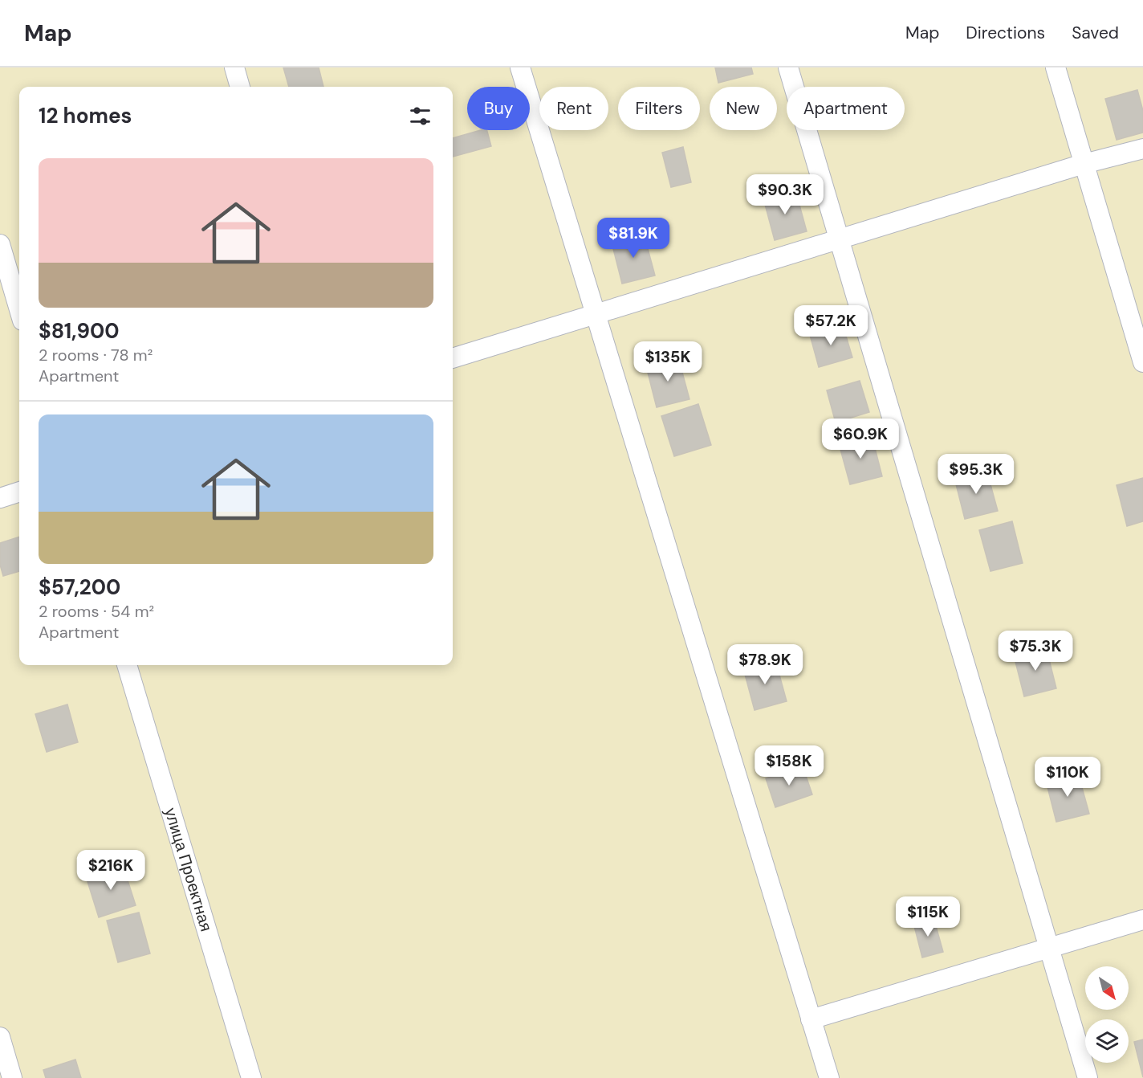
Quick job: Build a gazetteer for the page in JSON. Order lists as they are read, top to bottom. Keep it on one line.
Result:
{"streets":{"street":["улица Проектная"]},"north":"bottom right","page":{"header":"Map","nav":["Map","Directions","Saved"],"chip":["Buy","Rent","Filters","New","Apartment"],"heading":"12 homes","list":[{"name":"$81,900","note":"2 rooms · 78 m² · Apartment"},{"name":"$57,200","note":"2 rooms · 54 m² · Apartment"}],"price":["$90.3K","$81.9K","$57.2K","$135K","$60.9K","$95.3K","$75.3K","$78.9K","$158K","$110K","$216K","$115K"]}}
